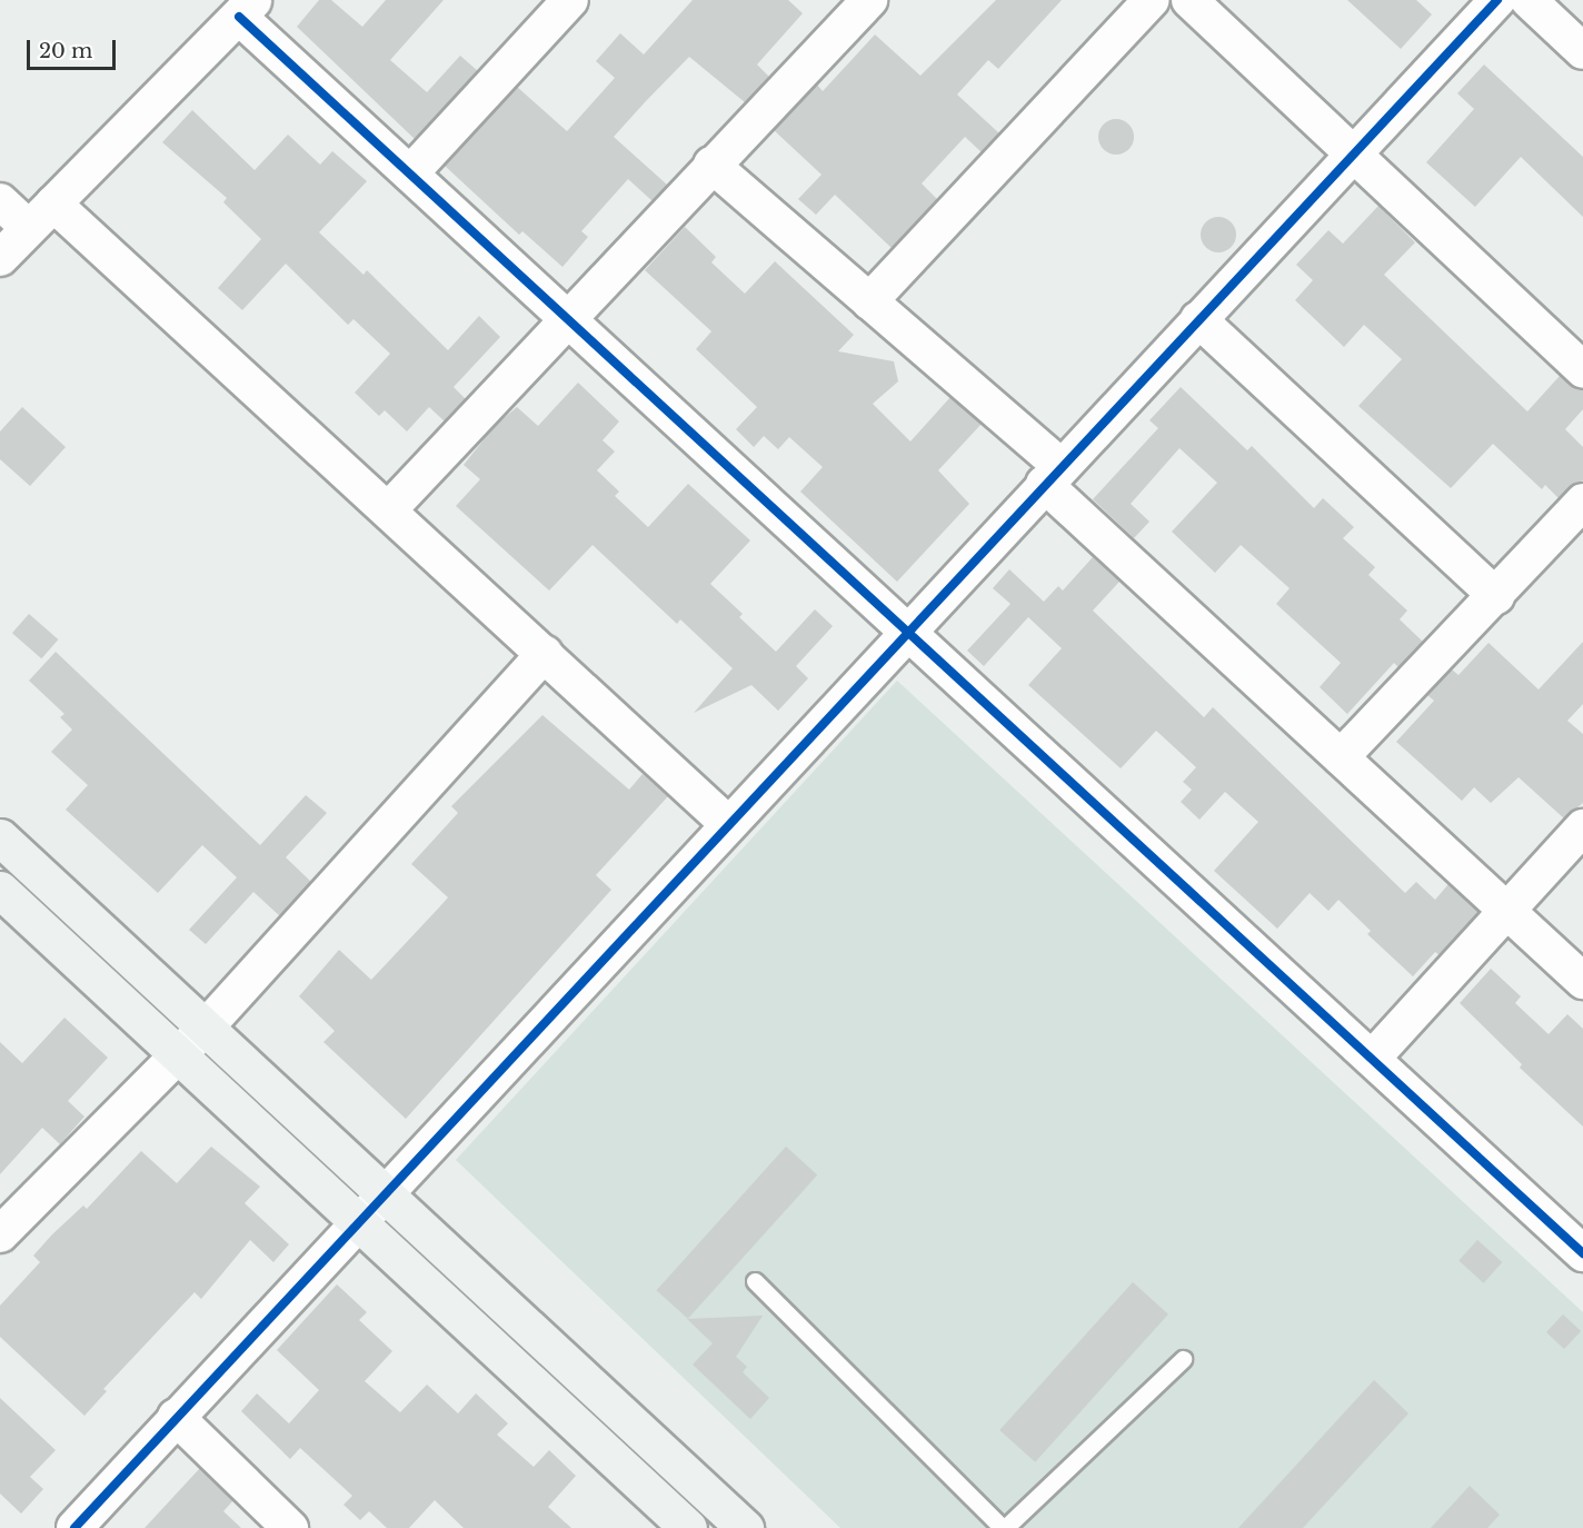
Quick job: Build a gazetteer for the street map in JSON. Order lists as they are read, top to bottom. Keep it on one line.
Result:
{"scale_bar":"20 m"}
